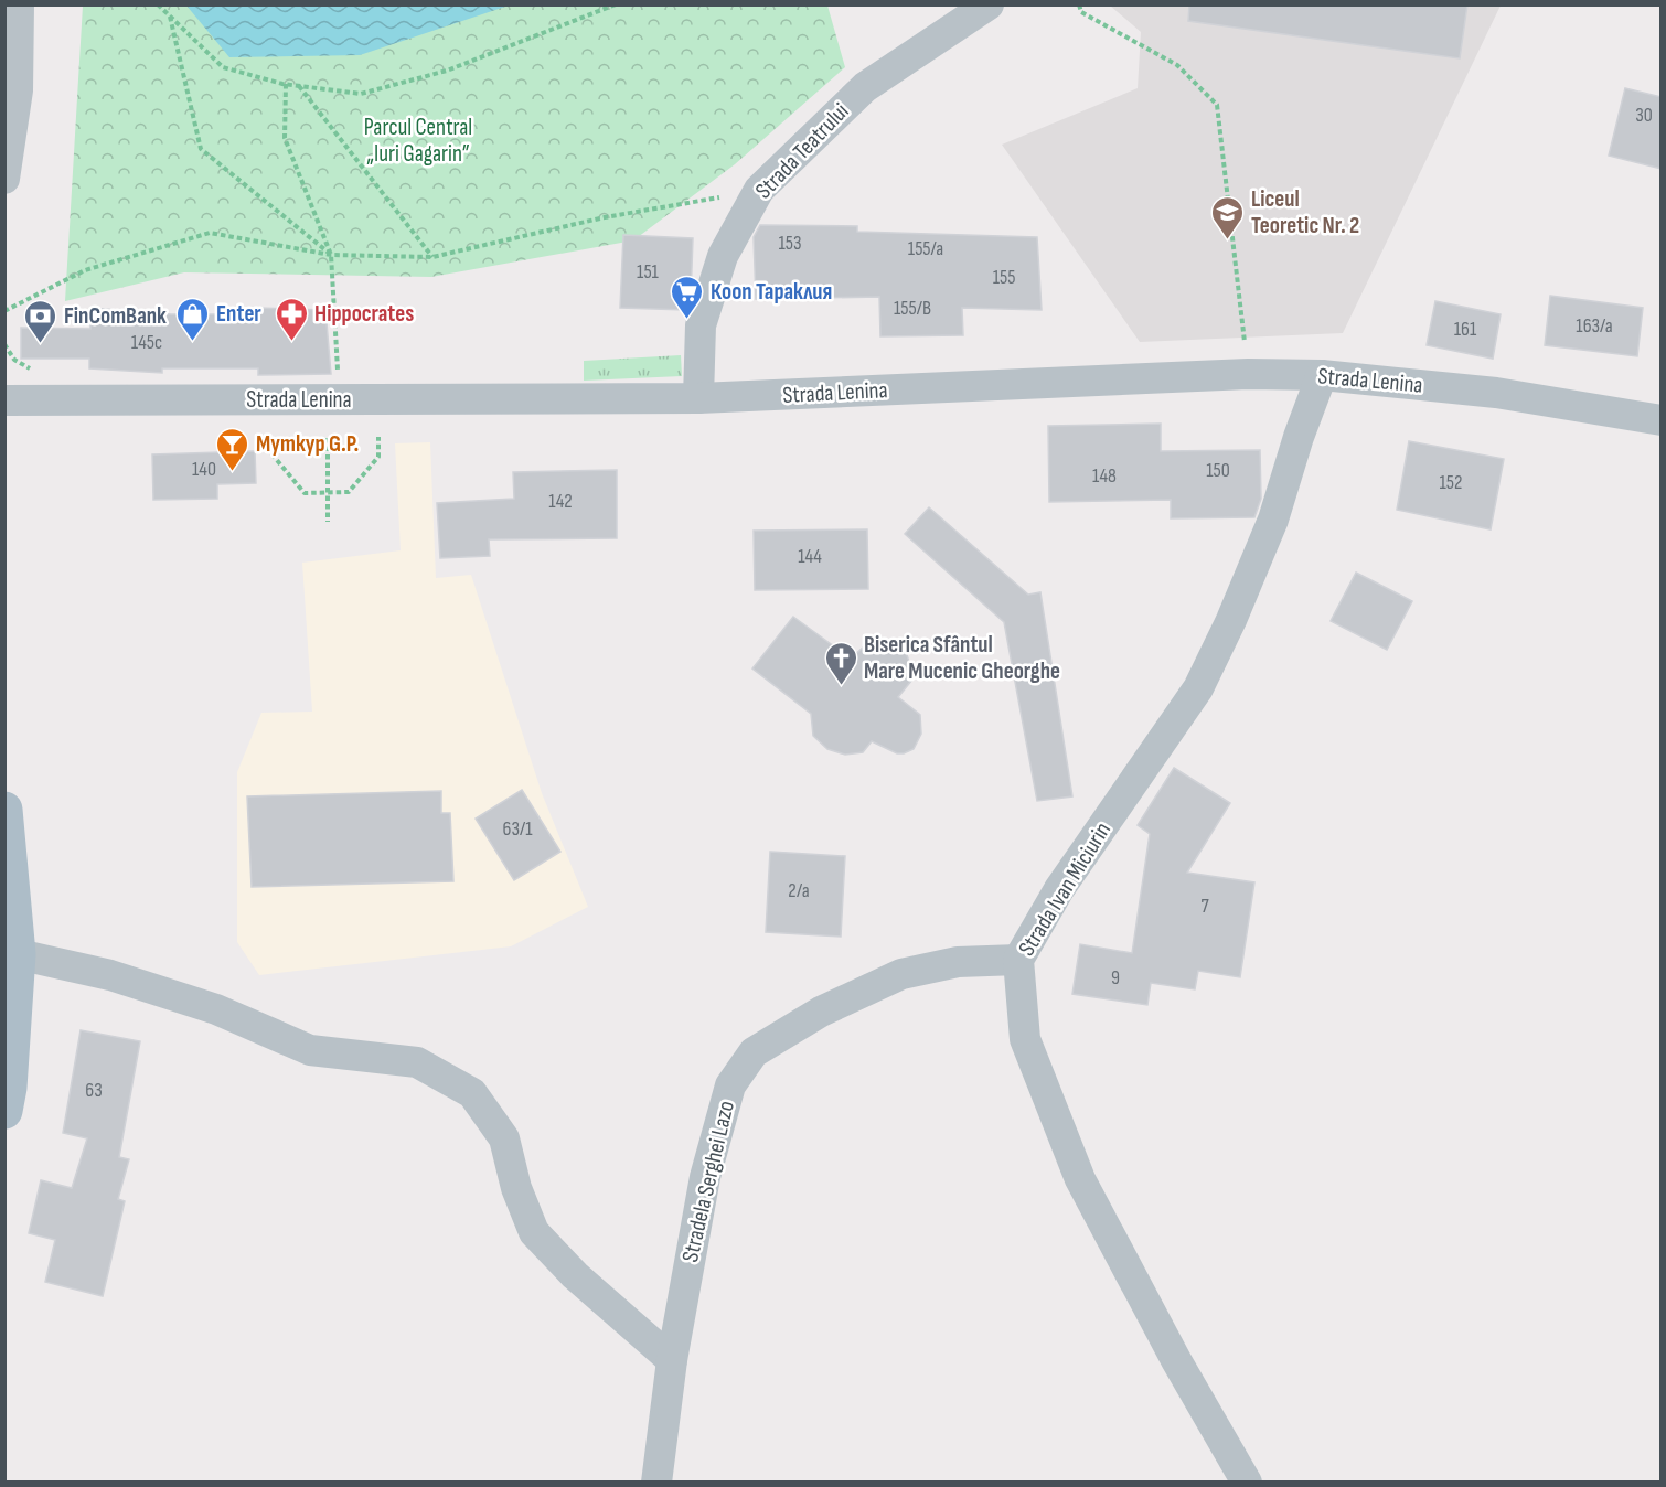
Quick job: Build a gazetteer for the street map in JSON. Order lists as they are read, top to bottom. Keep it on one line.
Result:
{"streets":{"street":["Strada Teatrului","Strada Lenina","Strada Ivan Miciurin","Stradela Serghei Lazo"]},"crossings":[["Strada Teatrului","Strada Lenina"],["Strada Lenina","Strada Ivan Miciurin"],["Strada Ivan Miciurin","Stradela Serghei Lazo"]],"parks":["Parcul Central „Iuri Gagarin”"],"places":{"school or university":["Liceul Teoretic Nr. 2"],"supermarket":["Кооп Тараклия"],"shop":["Enter"],"pharmacy":["Hippocrates"],"bank":["FinComBank"],"bar":["Муткур G.P."],"church":["Biserica Sfântul Mare Mucenic Gheorghe"]},"house_numbers":["30","153","155/a","151","155","155/B","163/a","161","145c","140","150","148","152","142","144","63/1","2/a","7","9","63"]}
